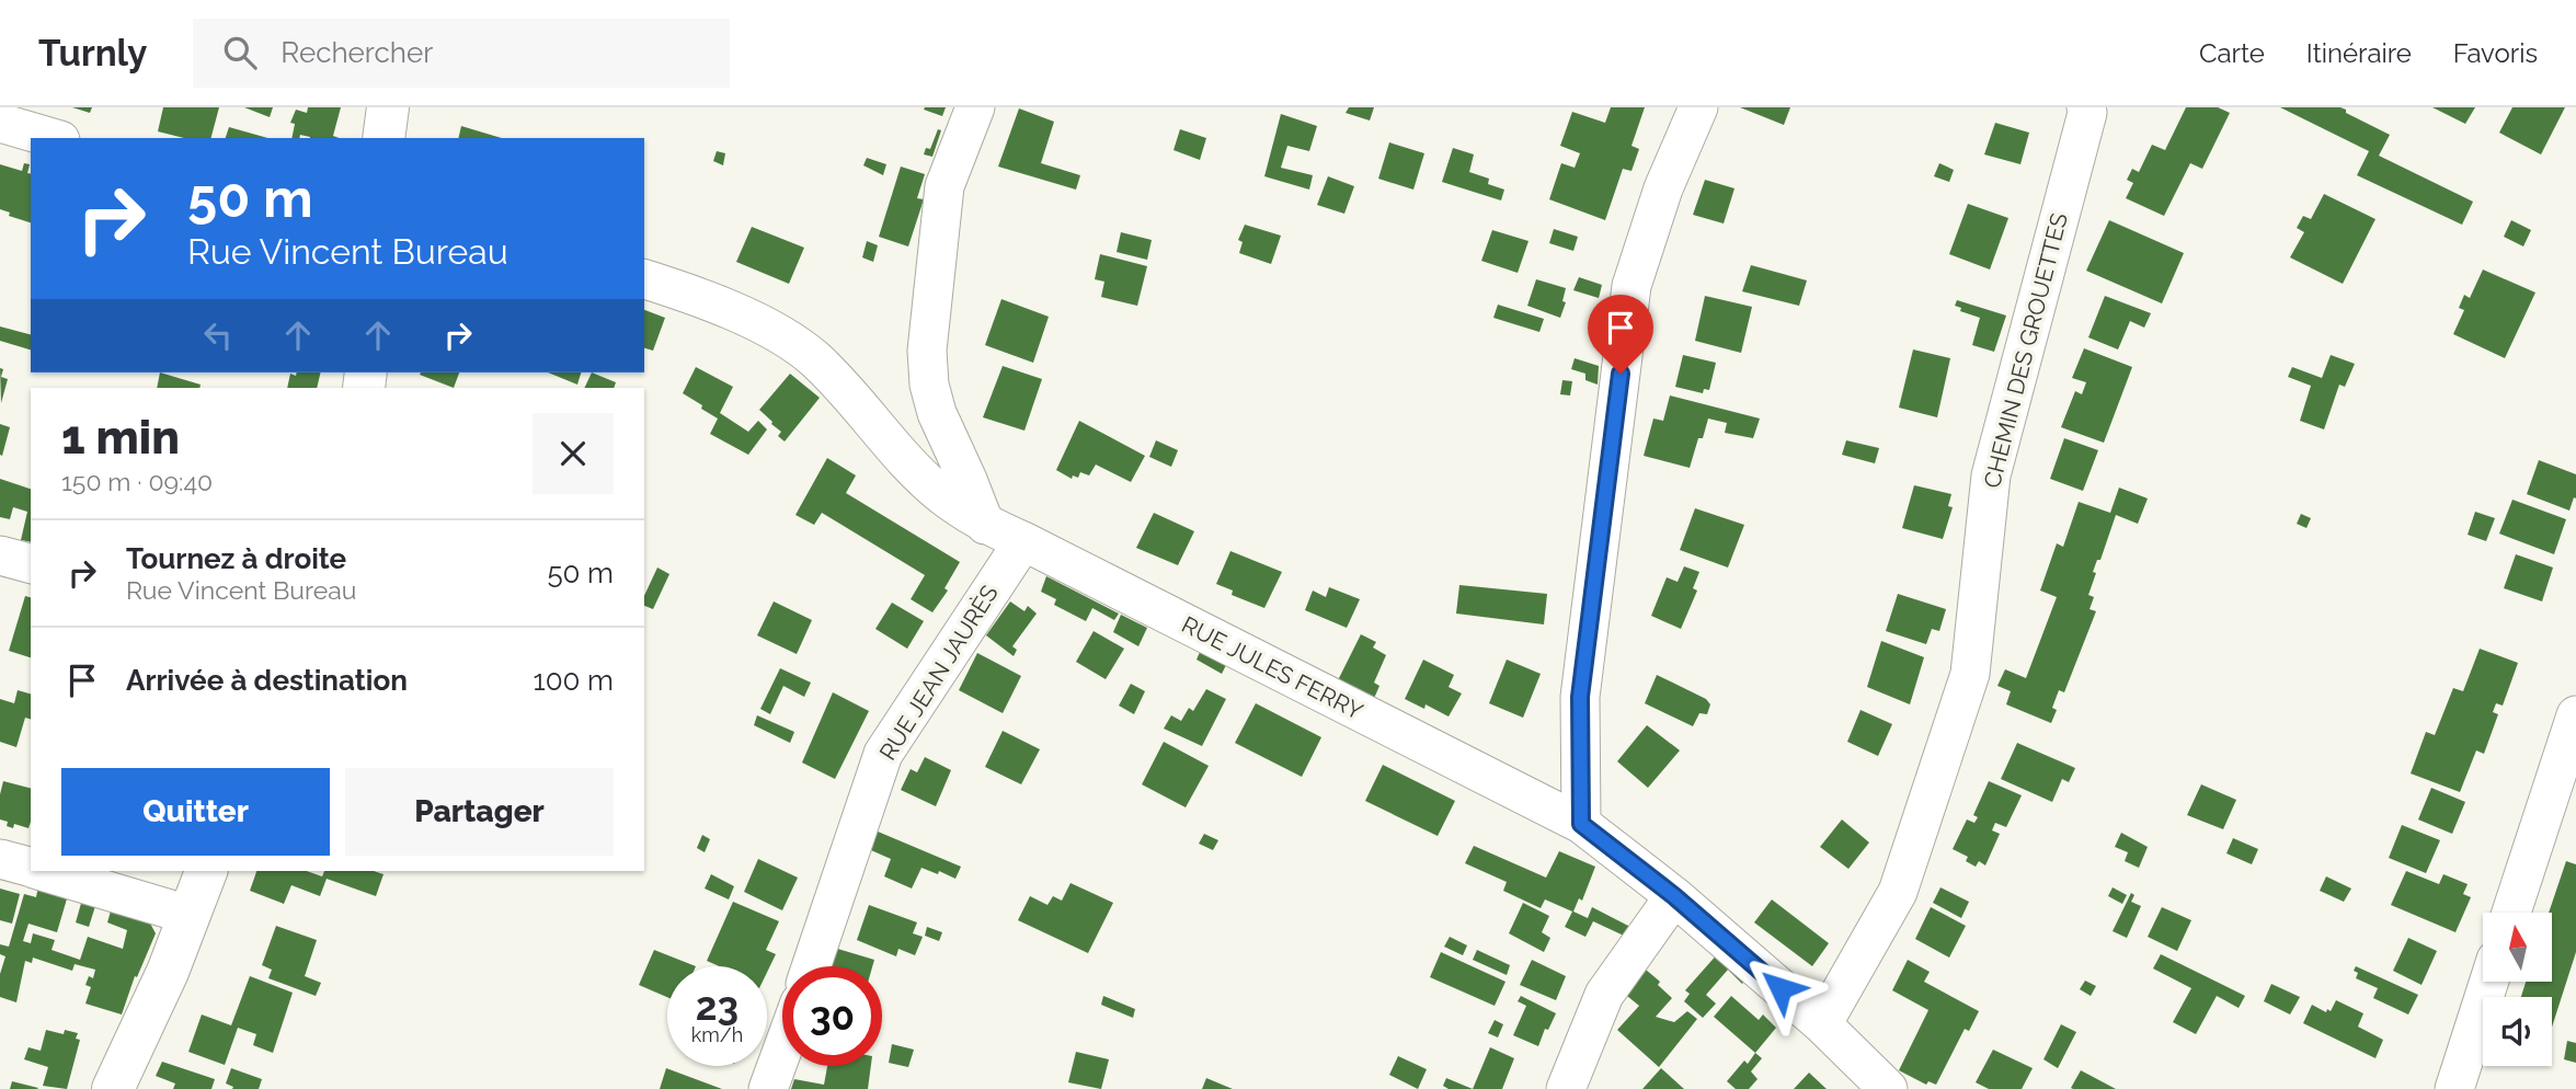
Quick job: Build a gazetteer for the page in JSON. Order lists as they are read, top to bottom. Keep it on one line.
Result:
{"streets":{"street":["CHEMIN DES GROUETTES","RUE JULES FERRY","RUE JEAN JAURÈS"]},"crossings":[["CHEMIN DES GROUETTES","RUE JULES FERRY"],["RUE JULES FERRY","RUE JEAN JAURÈS"]],"north":"top","page":{"header":"Turnly","search":"Rechercher","nav":["Carte","Itinéraire","Favoris"],"turn":["50 m","Rue Vincent Bureau"],"heading":["1 min","150 m · 09:40"],"list":[{"name":"Tournez à droite","note":"Rue Vincent Bureau","value":"50 m"},{"name":"Arrivée à destination","value":"100 m"}],"buttons":["Quitter","Partager"],"speed":"23 km/h","limit":"30"}}
